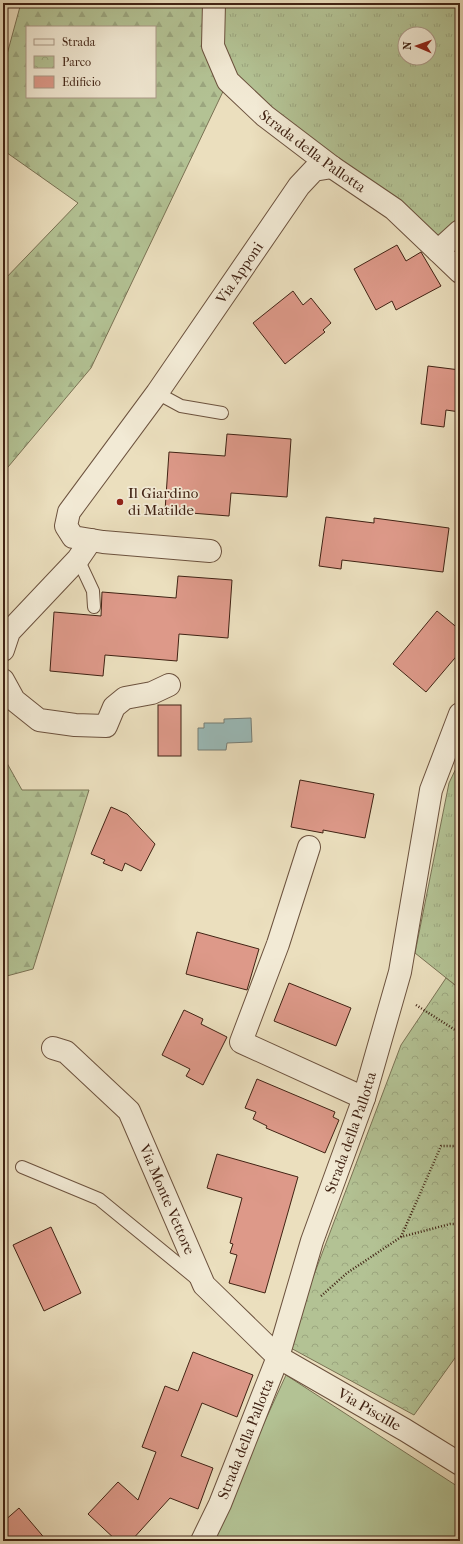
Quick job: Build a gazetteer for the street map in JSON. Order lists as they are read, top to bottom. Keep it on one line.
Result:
{"streets":{"street":["Strada della Pallotta","Via Apponi","Via Monte Vettore","Via Piscille"]},"crossings":[["Strada della Pallotta","Via Apponi"],["Strada della Pallotta","Via Monte Vettore"],["Strada della Pallotta","Via Piscille"],["Via Monte Vettore","Via Piscille"]],"places":["Il Giardino di Matilde"],"legend":["Strada","Parco","Edificio"],"north":"left"}
